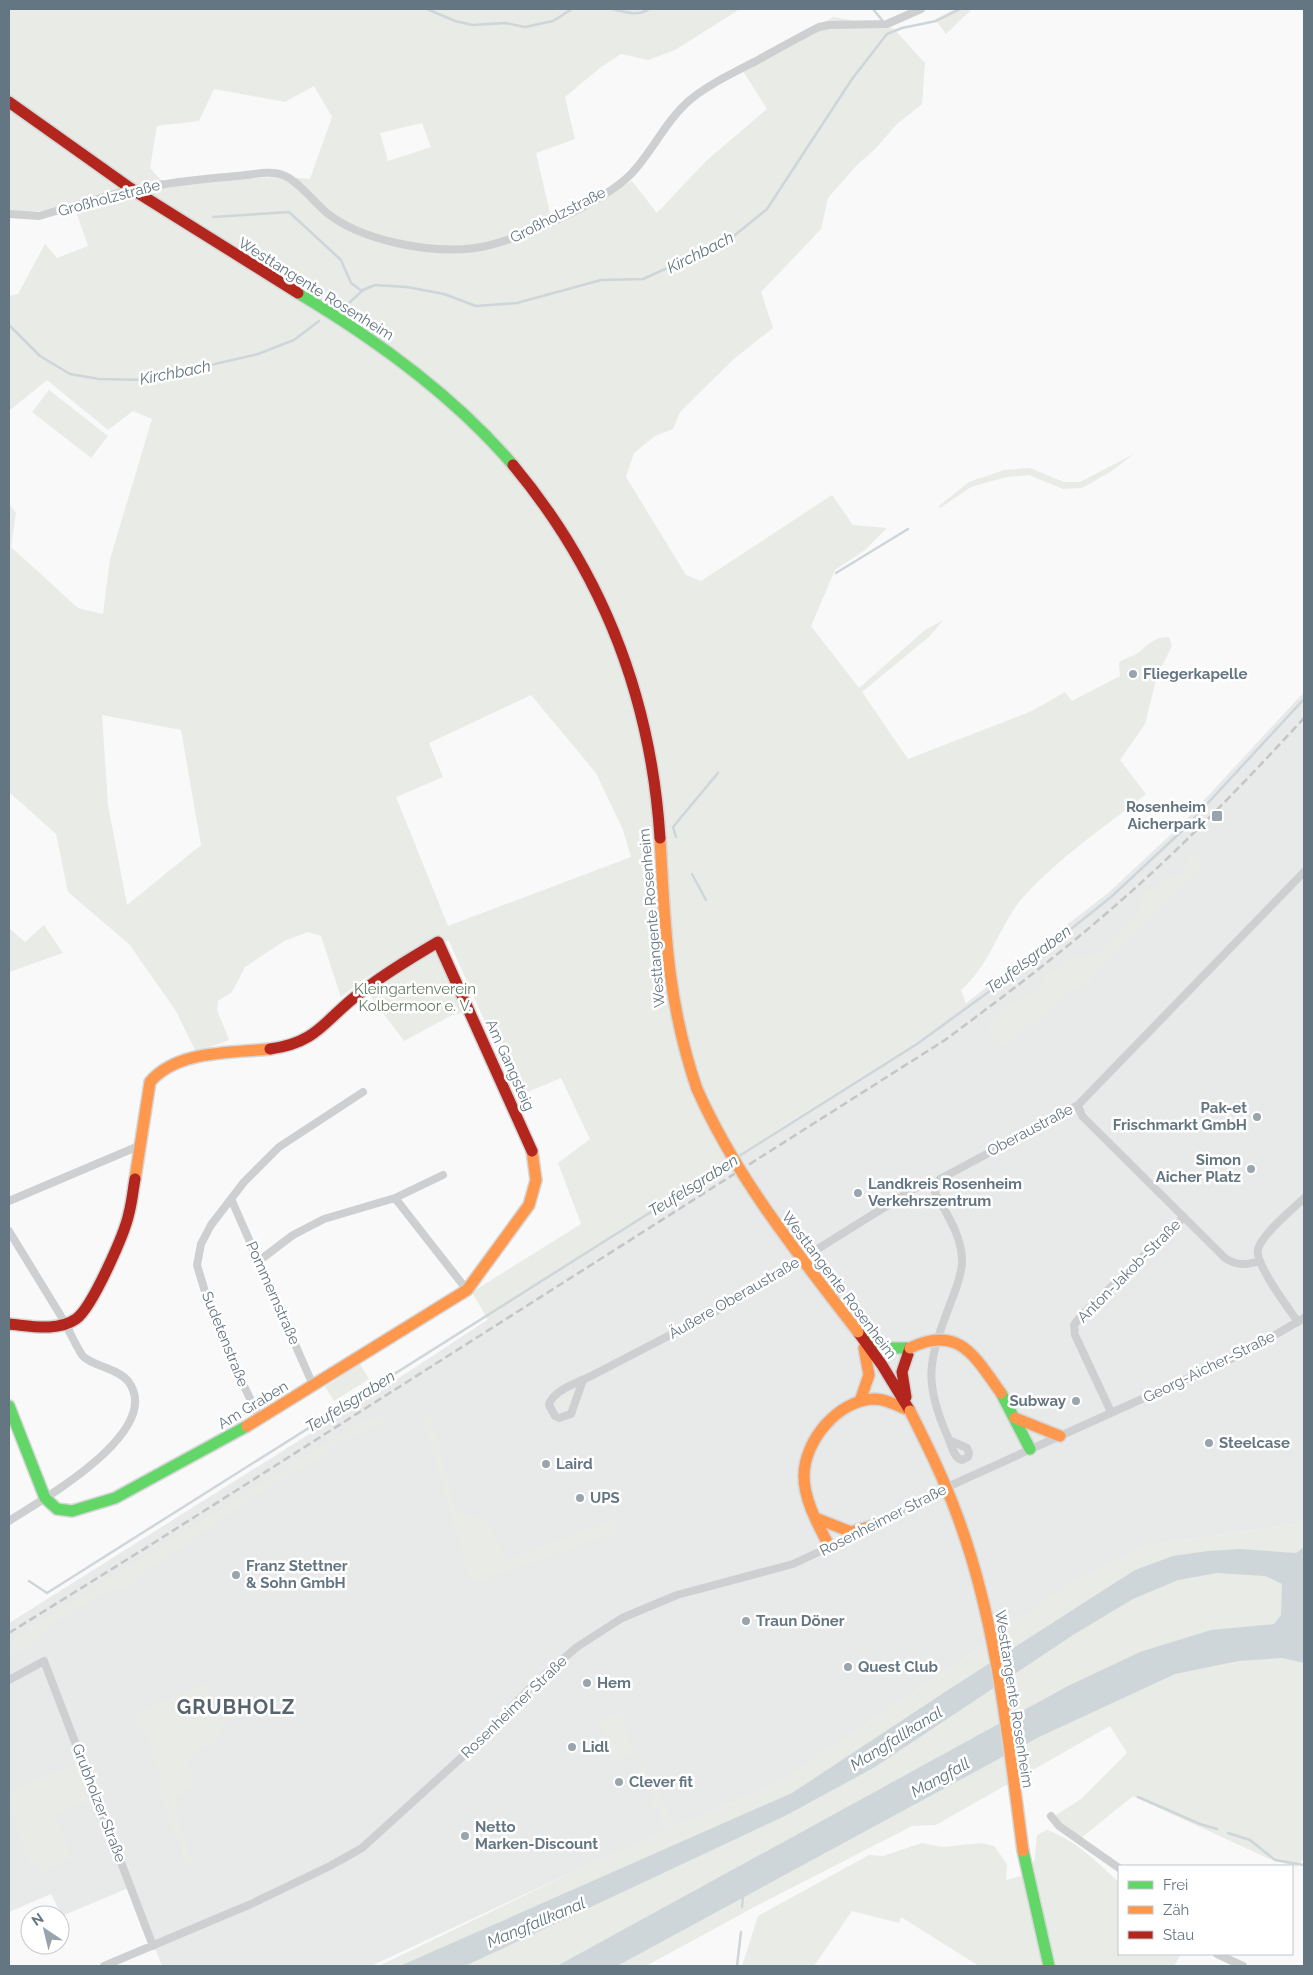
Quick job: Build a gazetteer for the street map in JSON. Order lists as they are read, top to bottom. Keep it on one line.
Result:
{"streets":{"main road":["Westtangente Rosenheim","Am Gangsteig","Am Graben"],"street":["Großholzstraße","Oberaustraße","Anton-Jakob-Straße","Pommernstraße","Äußere Oberaustraße","Sudetenstraße","Georg-Aicher-Straße","Rosenheimer Straße","Grubholzer Straße"]},"crossings":[["Am Gangsteig","Am Graben"],["Oberaustraße","Äußere Oberaustraße"],["Anton-Jakob-Straße","Georg-Aicher-Straße"],["Anton-Jakob-Straße","Rosenheimer Straße"],["Pommernstraße","Sudetenstraße"],["Pommernstraße","Am Graben"],["Sudetenstraße","Am Graben"],["Georg-Aicher-Straße","Rosenheimer Straße"],["Rosenheimer Straße","Grubholzer Straße"]],"districts":["GRUBHOLZ"],"water":["Kirchbach","Teufelsgraben","Mangfallkanal","Mangfall"],"parks":["Kleingartenverein Kolbermoor e. V."],"places":{"other":["Fliegerkapelle","Pak-et Frischmarkt GmbH","Simon Aicher Platz","Landkreis Rosenheim Verkehrszentrum","Subway","Steelcase","Laird","UPS","Franz Stettner & Sohn GmbH","Traun Döner","Quest Club","Hem","Lidl","Clever fit","Netto Marken-Discount"],"transit":["Rosenheim Aicherpark"]},"legend":["Frei","Zäh","Stau"],"north":"top left"}
